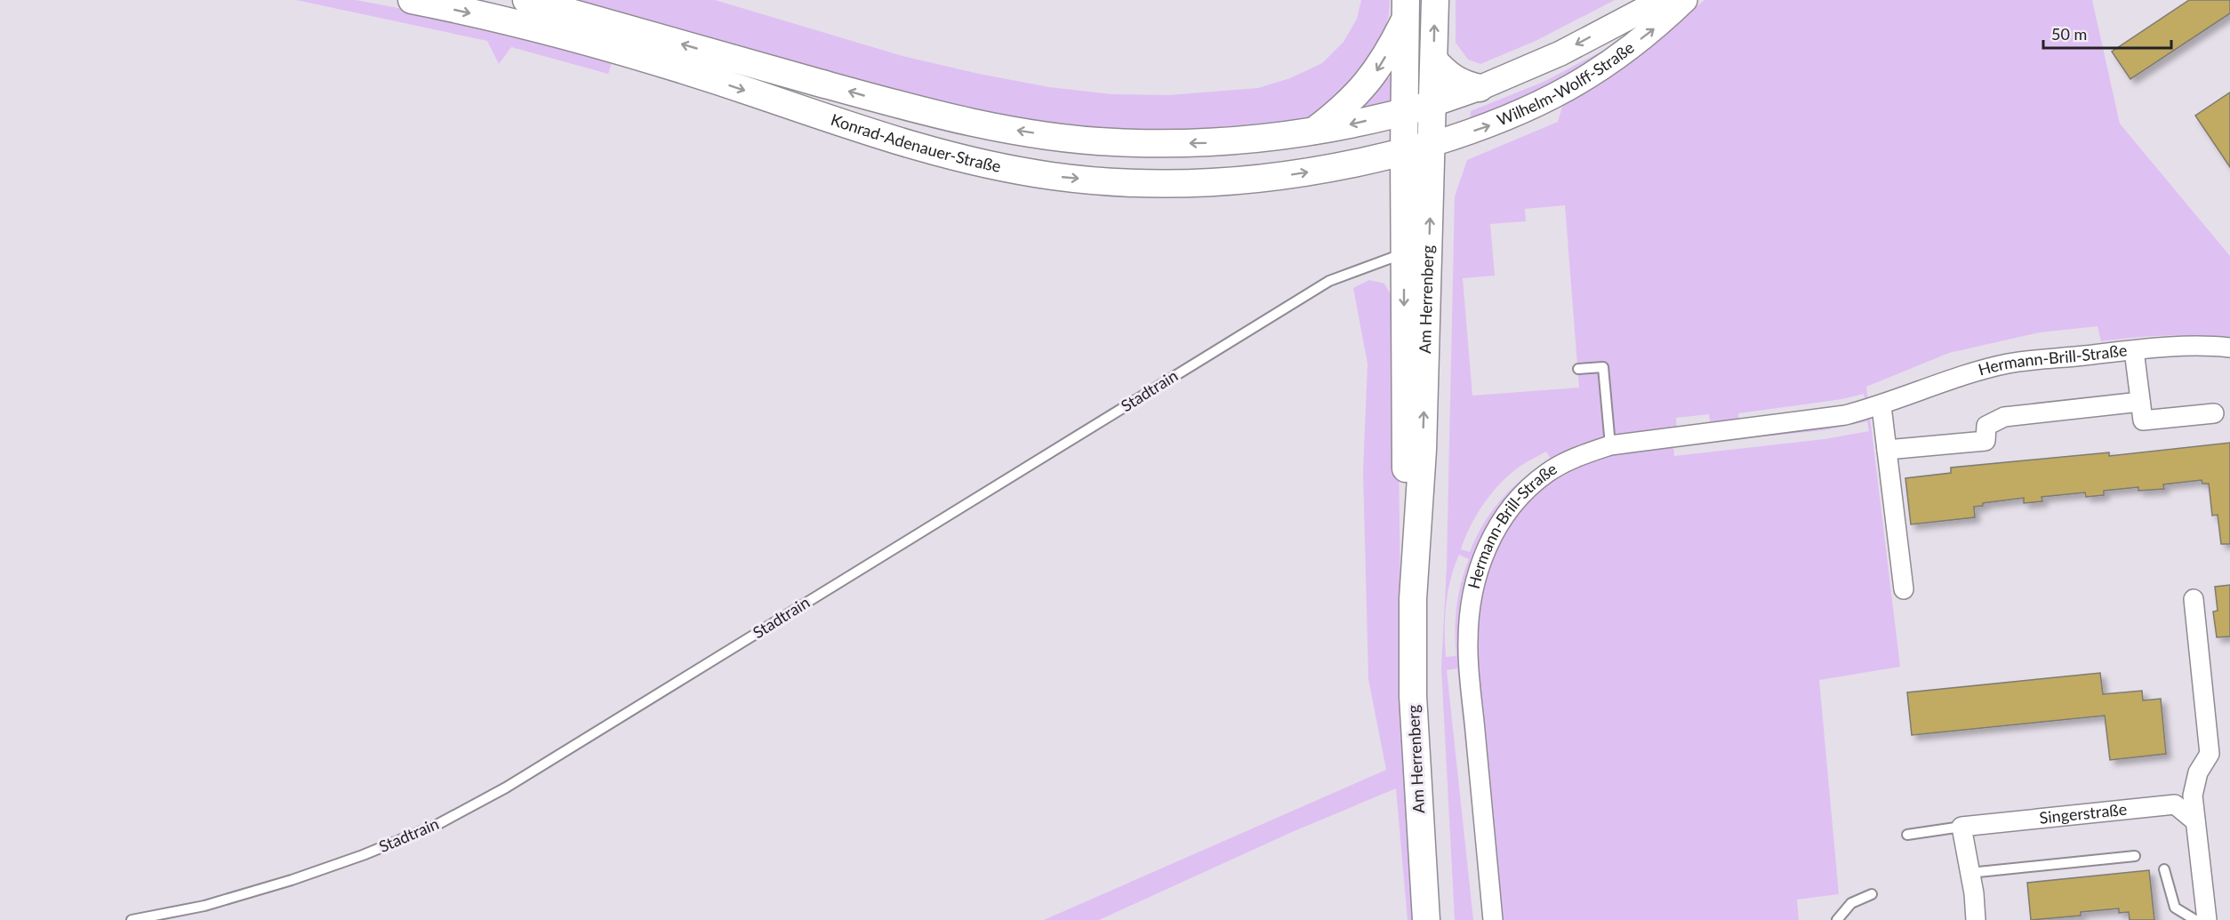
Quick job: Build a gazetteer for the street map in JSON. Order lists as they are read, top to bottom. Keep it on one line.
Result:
{"streets":{"main road":["Konrad-Adenauer-Straße","Am Herrenberg"],"street":["Wilhelm-Wolff-Straße","Hermann-Brill-Straße","Singerstraße"],"lane":["Stadtrain"]},"crossings":[["Wilhelm-Wolff-Straße","Konrad-Adenauer-Straße"],["Wilhelm-Wolff-Straße","Am Herrenberg"],["Konrad-Adenauer-Straße","Am Herrenberg"],["Am Herrenberg","Stadtrain"]],"scale_bar":"50 m"}
